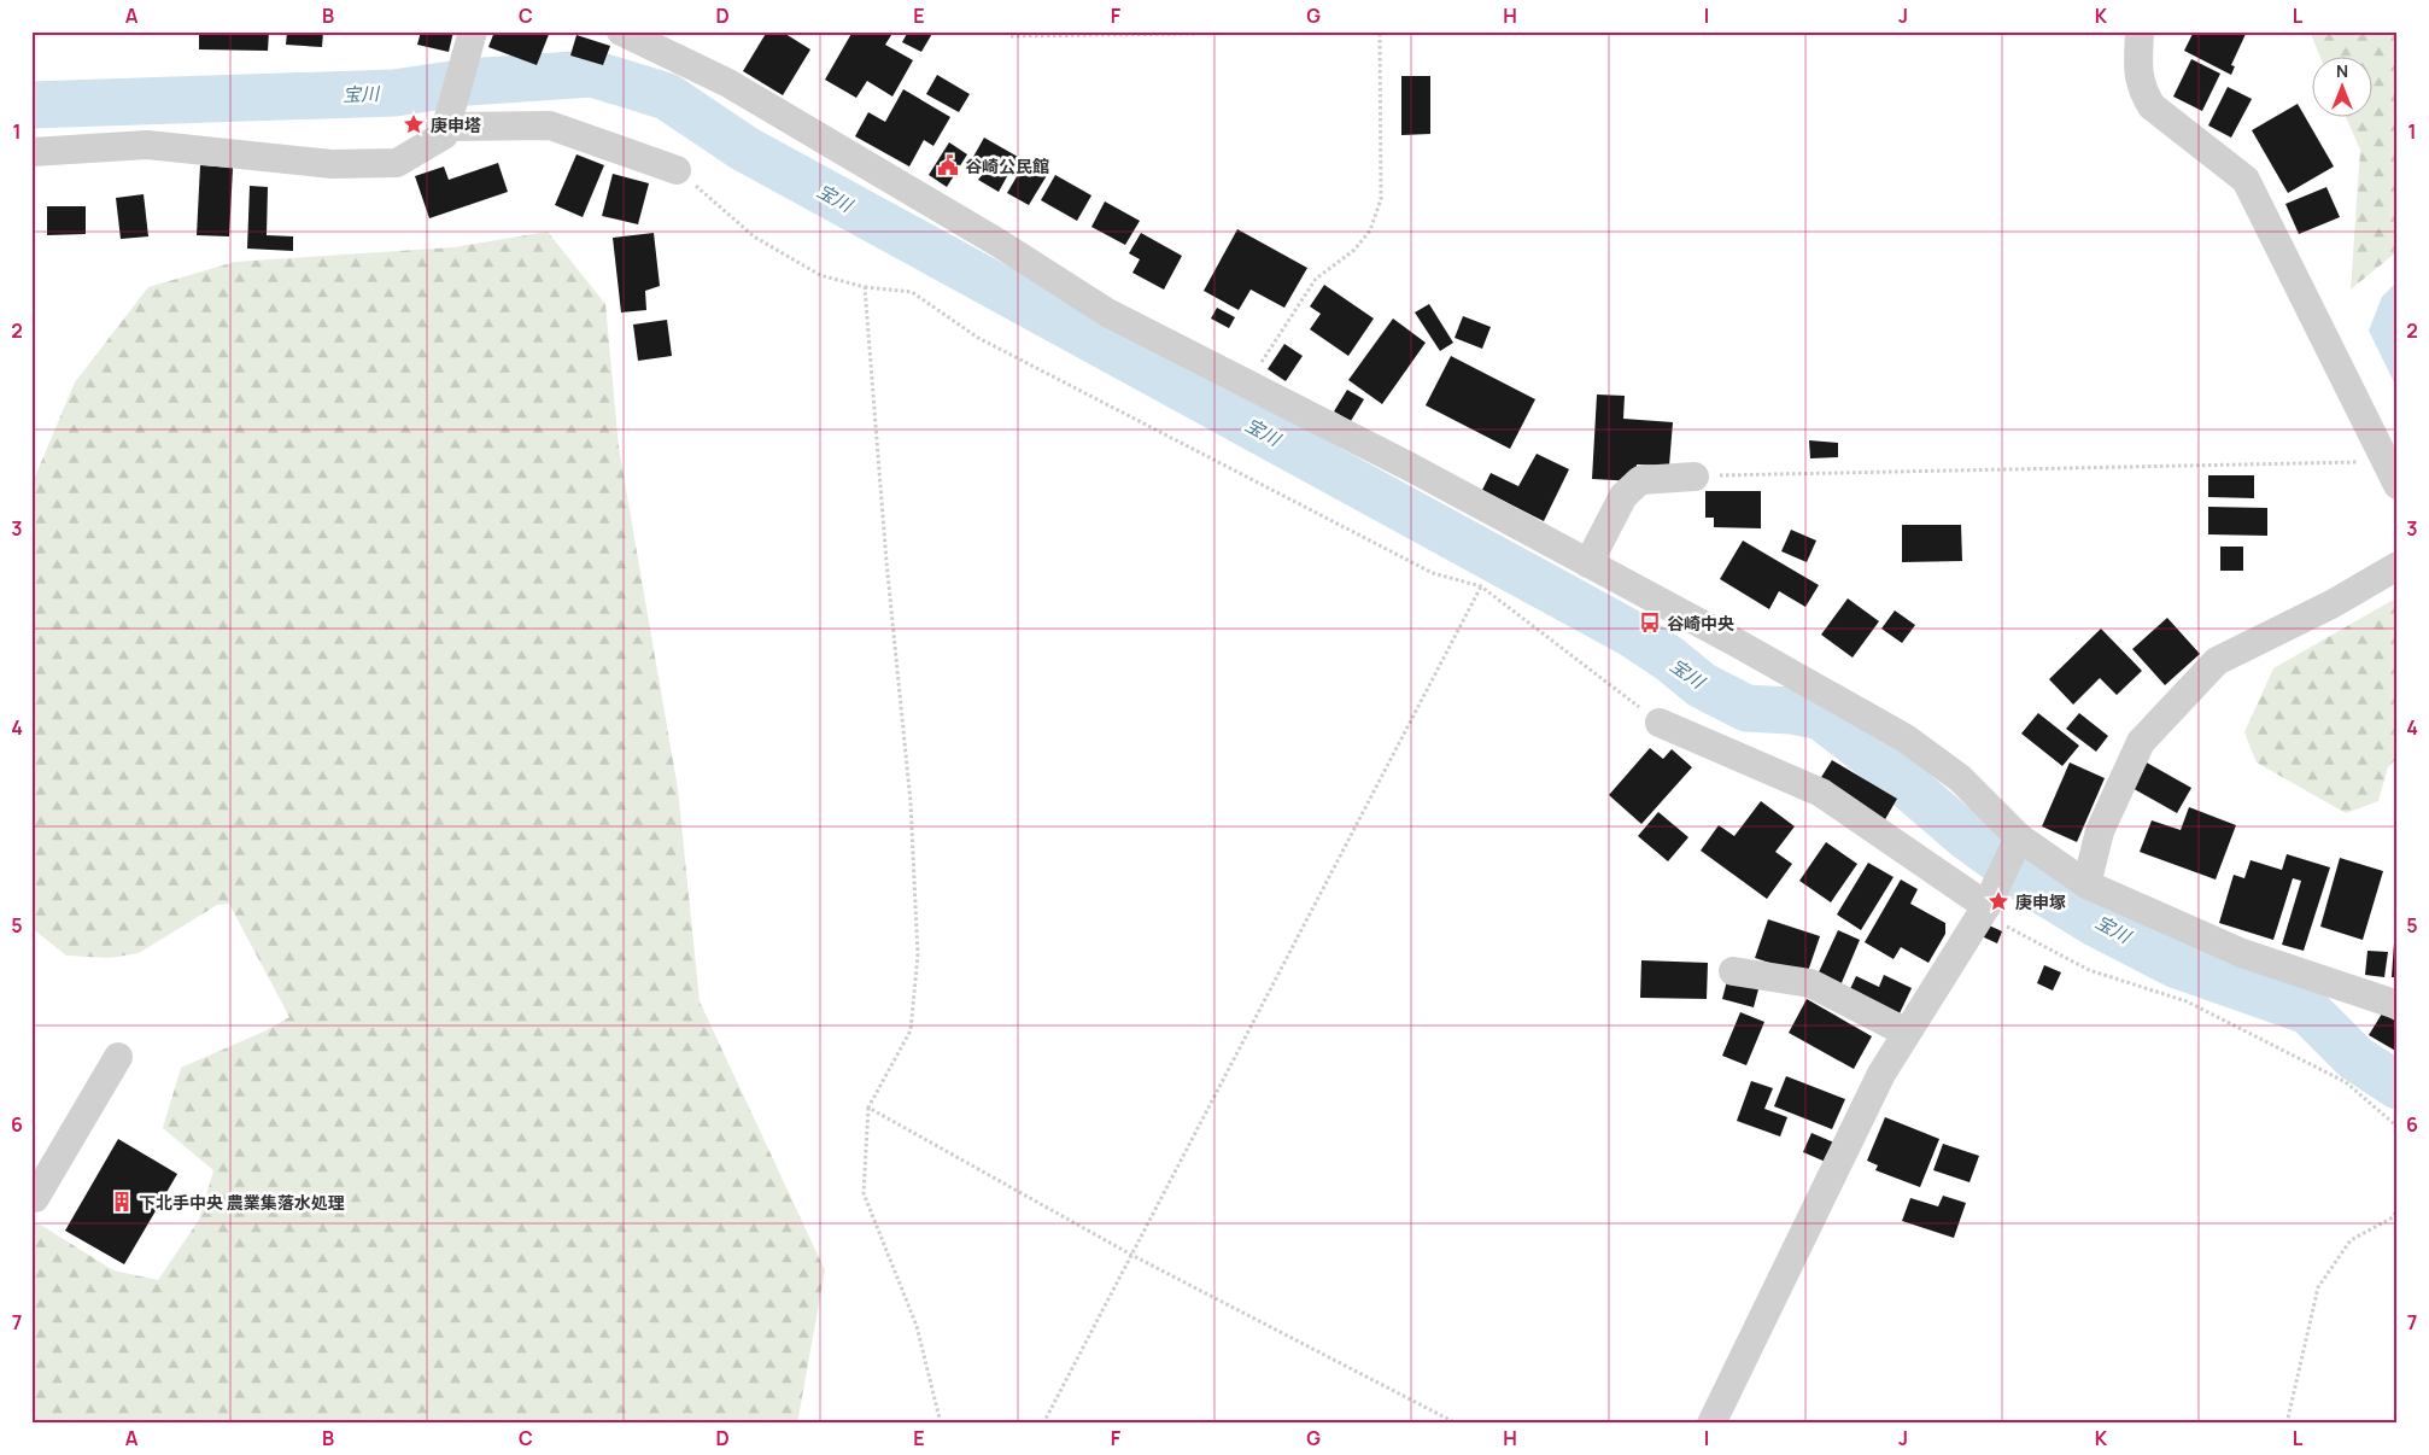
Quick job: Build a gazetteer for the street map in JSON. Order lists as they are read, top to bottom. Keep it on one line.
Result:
{"water":["宝川"],"places":{"place":["庚申塔","庚申塚"],"public building":["谷崎公民館"],"bus stop":["谷崎中央"],"building":["下北手中央 農業集落水処理"]},"north":"top","grid":{"columns":["A","B","C","D","E","F","G","H","I","J","K","L"],"rows":["1","2","3","4","5","6","7"]}}
